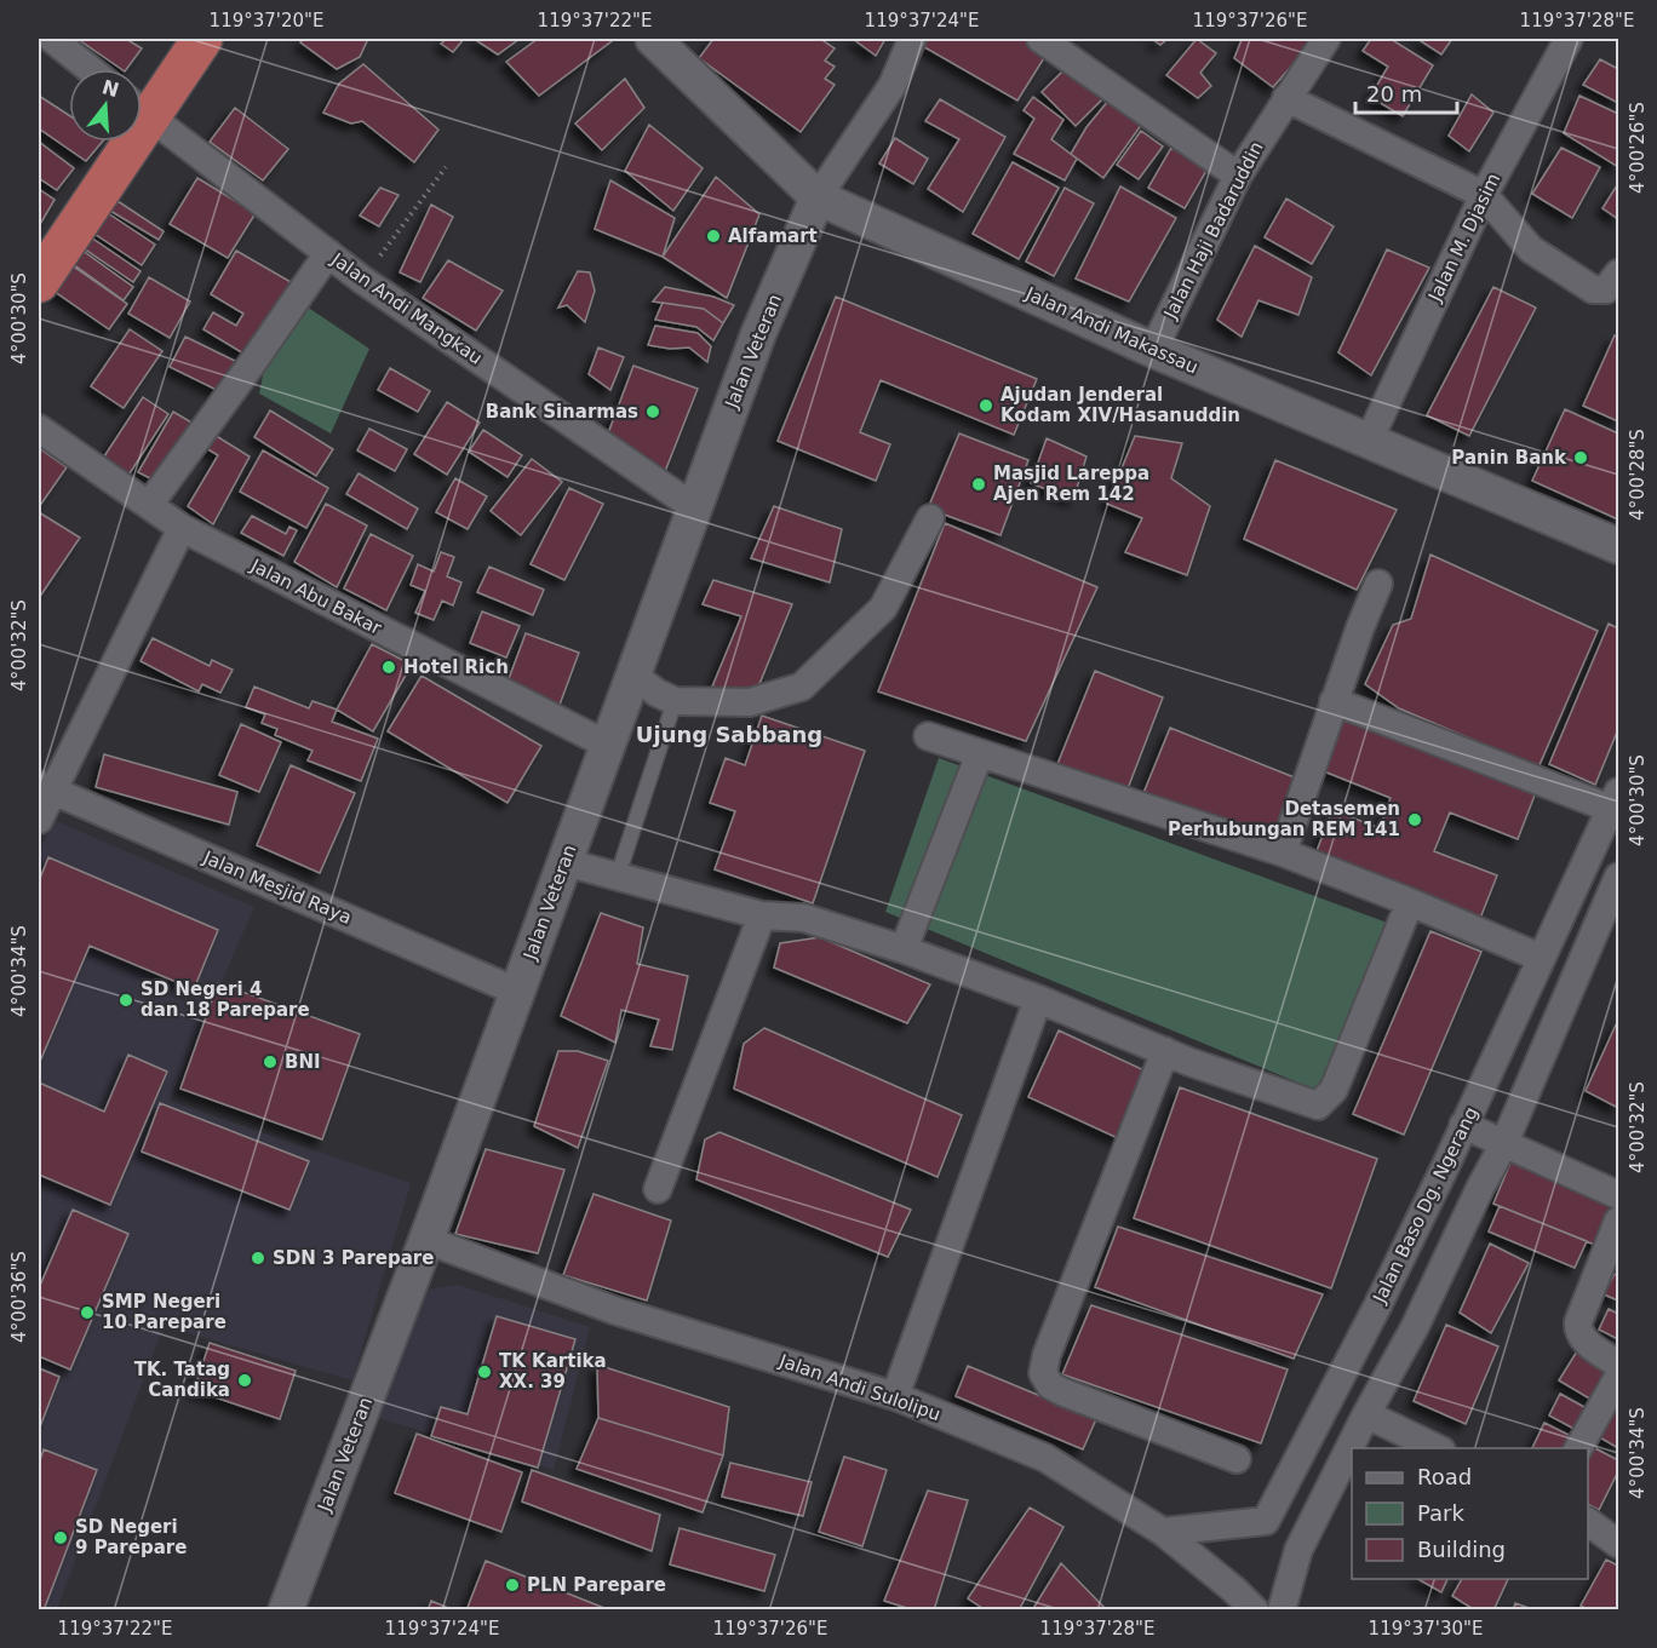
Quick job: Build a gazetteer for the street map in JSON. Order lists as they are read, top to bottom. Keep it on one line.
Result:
{"streets":{"street":["Jalan Haji Badaruddin","Jalan M. Djasim","Jalan Andi Mangkau","Jalan Andi Makassau","Jalan Veteran","Jalan Abu Bakar","Jalan Mesjid Raya","Jalan Baso Dg. Ngerang","Jalan Andi Sulolipu"]},"crossings":[["Jalan Haji Badaruddin","Jalan Andi Makassau"],["Jalan M. Djasim","Jalan Andi Makassau"],["Jalan Andi Mangkau","Jalan Veteran"],["Jalan Andi Makassau","Jalan Veteran"],["Jalan Veteran","Jalan Abu Bakar"],["Jalan Veteran","Jalan Mesjid Raya"],["Jalan Veteran","Jalan Andi Sulolipu"]],"districts":["Ujung Sabbang"],"places":["Alfamart","Ajudan Jenderal Kodam XIV/Hasanuddin","Bank Sinarmas","Panin Bank","Masjid Lareppa Ajen Rem 142","Hotel Rich","Detasemen Perhubungan REM 141","SD Negeri 4 dan 18 Parepare","BNI","SDN 3 Parepare","SMP Negeri 10 Parepare","TK Kartika XX. 39","TK. Tatag Candika","SD Negeri 9 Parepare","PLN Parepare"],"legend":["Road","Park","Building"],"scale_bar":"20 m","north":"top","coordinates":["119°37'20\"E","119°37'22\"E","119°37'24\"E","119°37'26\"E","119°37'28\"E","4°00'26\"S","4°00'30\"S","4°00'28\"S","4°00'32\"S","4°00'34\"S","4°00'36\"S","119°37'30\"E"]}
